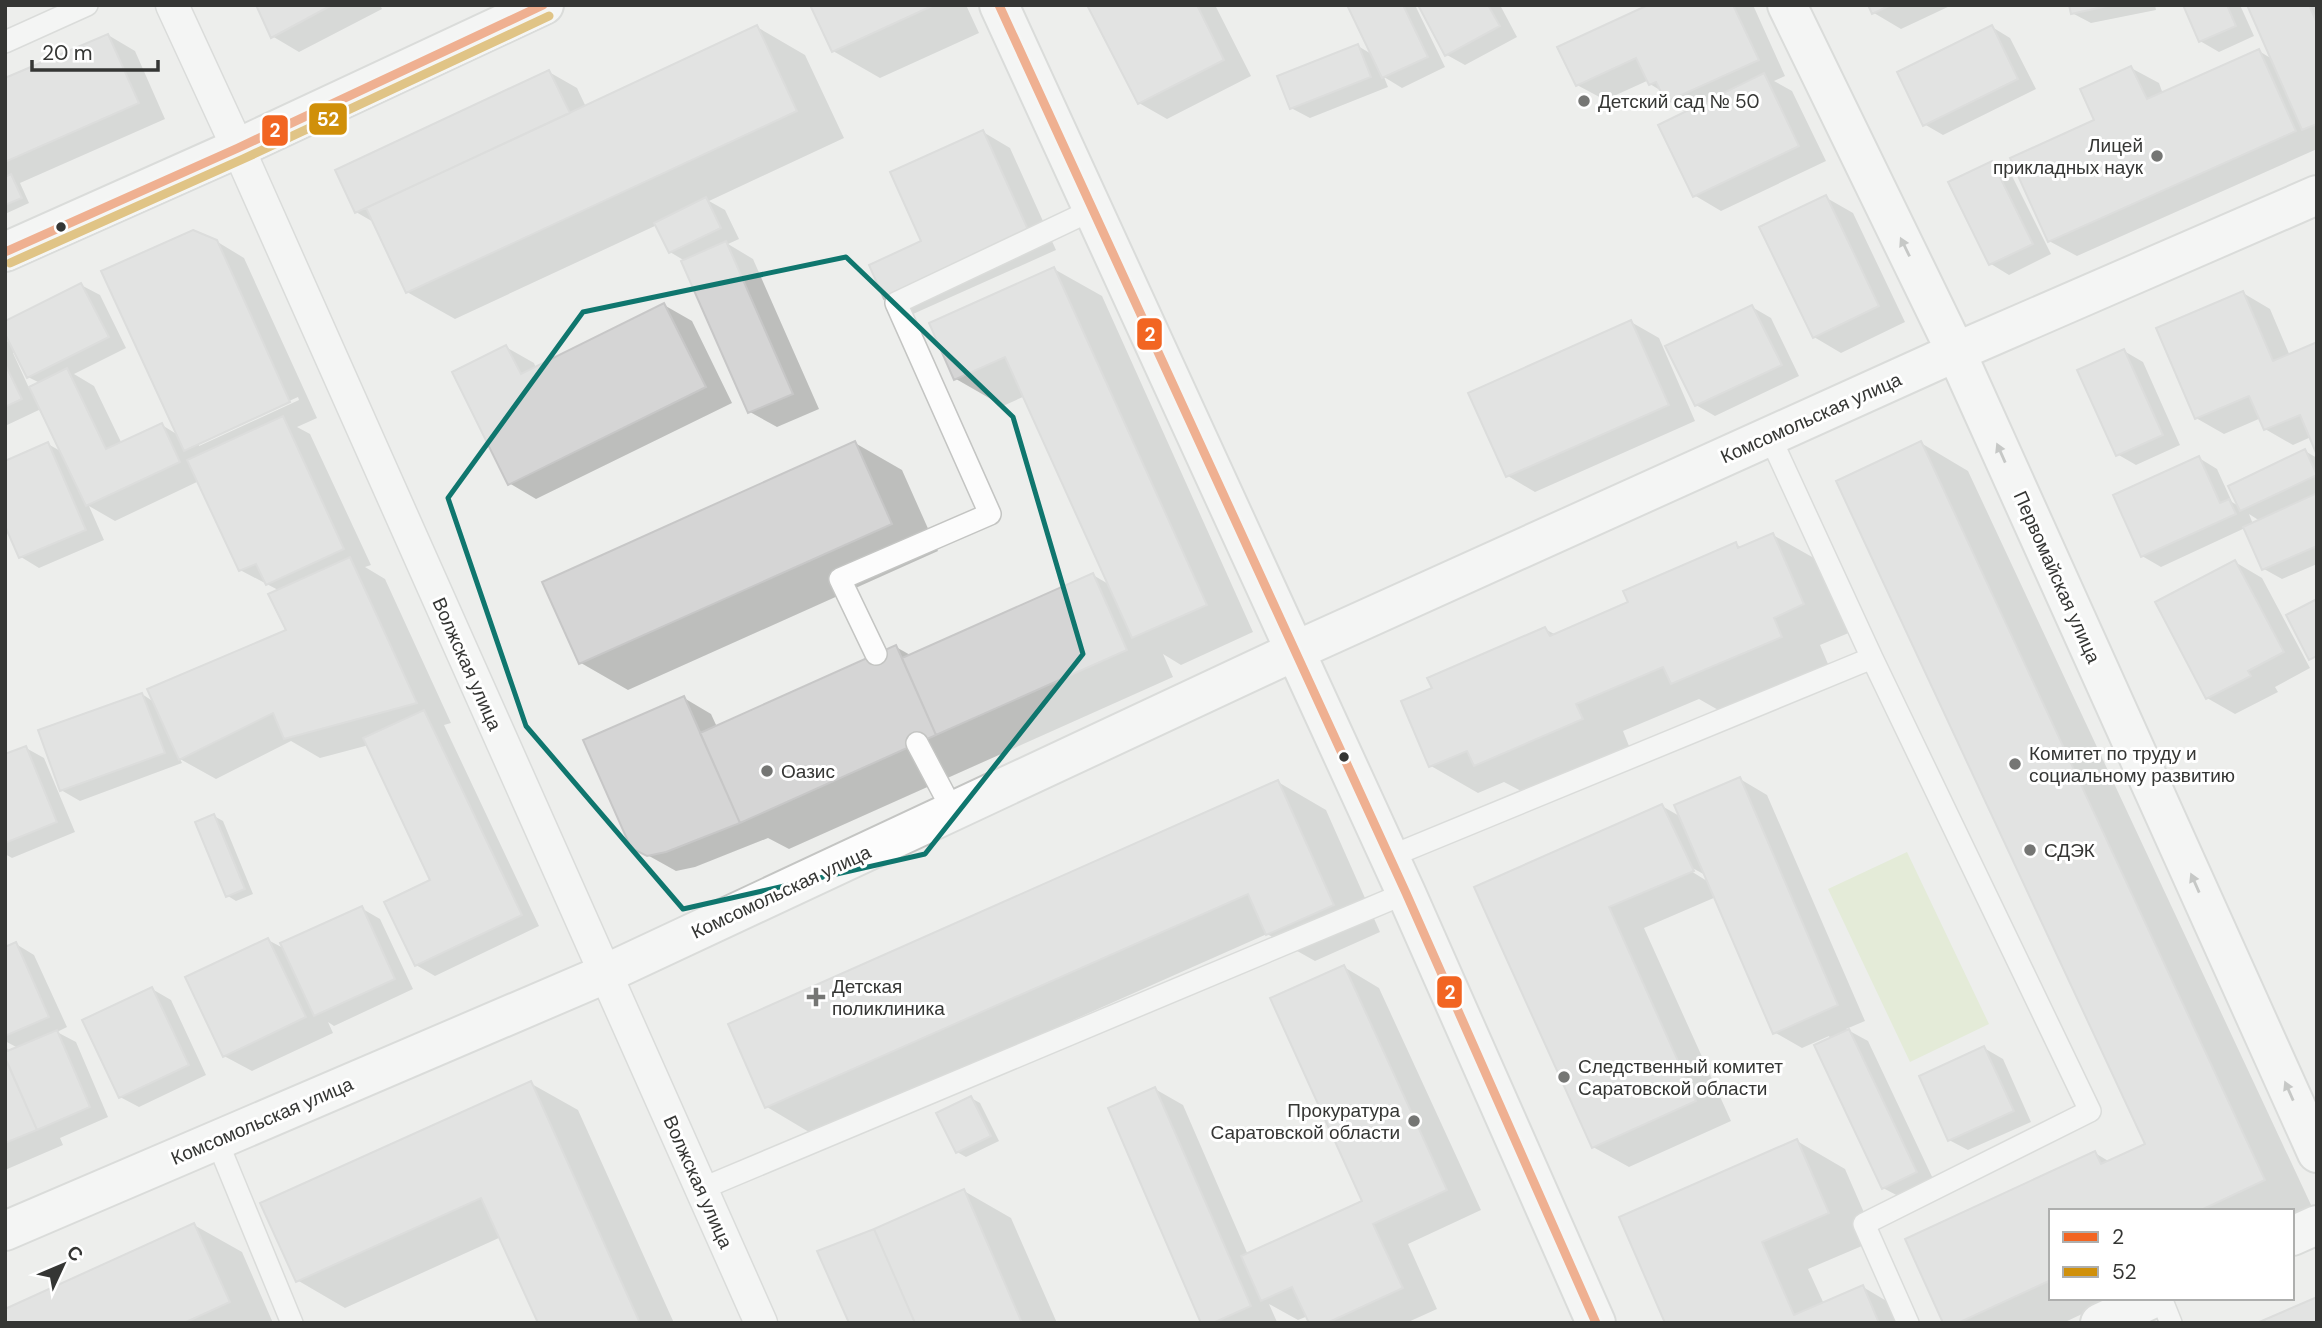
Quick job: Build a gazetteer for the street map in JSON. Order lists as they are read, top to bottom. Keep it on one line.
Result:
{"streets":{"street":["Комсомольская улица","Первомайская улица","Волжская улица"]},"crossings":[["Комсомольская улица","Первомайская улица"],["Комсомольская улица","Волжская улица"]],"one_way":["Первомайская улица"],"places":{"other":["Детский сад № 50","Лицей прикладных наук","Комитет по труду и социальному развитию","Оазис","СДЭК","Следственный комитет Саратовской области","Прокуратура Саратовской области"],"health":["Детская поликлиника"]},"lines":["transit line 2","transit line 52"],"legend":["2","52"],"scale_bar":"20 m","north":"top right"}
